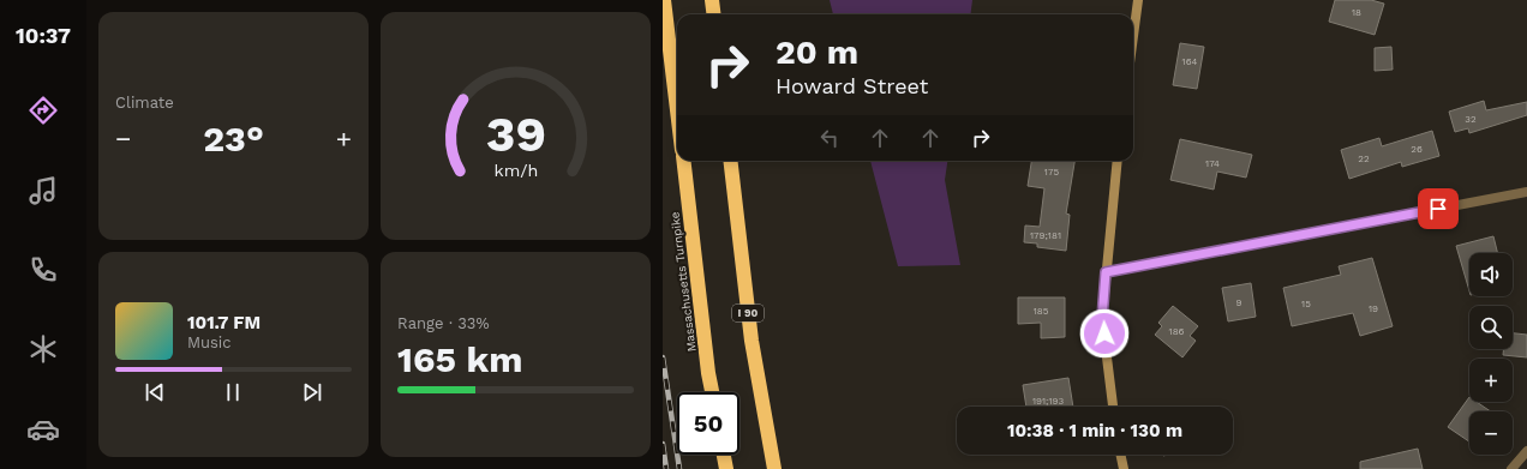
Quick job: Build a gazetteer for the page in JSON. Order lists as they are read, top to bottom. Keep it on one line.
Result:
{"streets":{"highway":["Massachusetts Turnpike","I 90"]},"house_numbers":["18","164","32","26","22","174","175","179;181","9","15","19","185","186","191;193"],"page":{"tabs":"10:37","tile":["Climate",["Range · 33%","165 km"]],"turn":["20 m","Howard Street"],"heat":["−","23°","+"],"map_buttons":["+","−"],"song":["101.7 FM","Music"],"limit":"50","trip":"10:38 · 1 min · 130 m","gauge":["39","km/h"]}}
